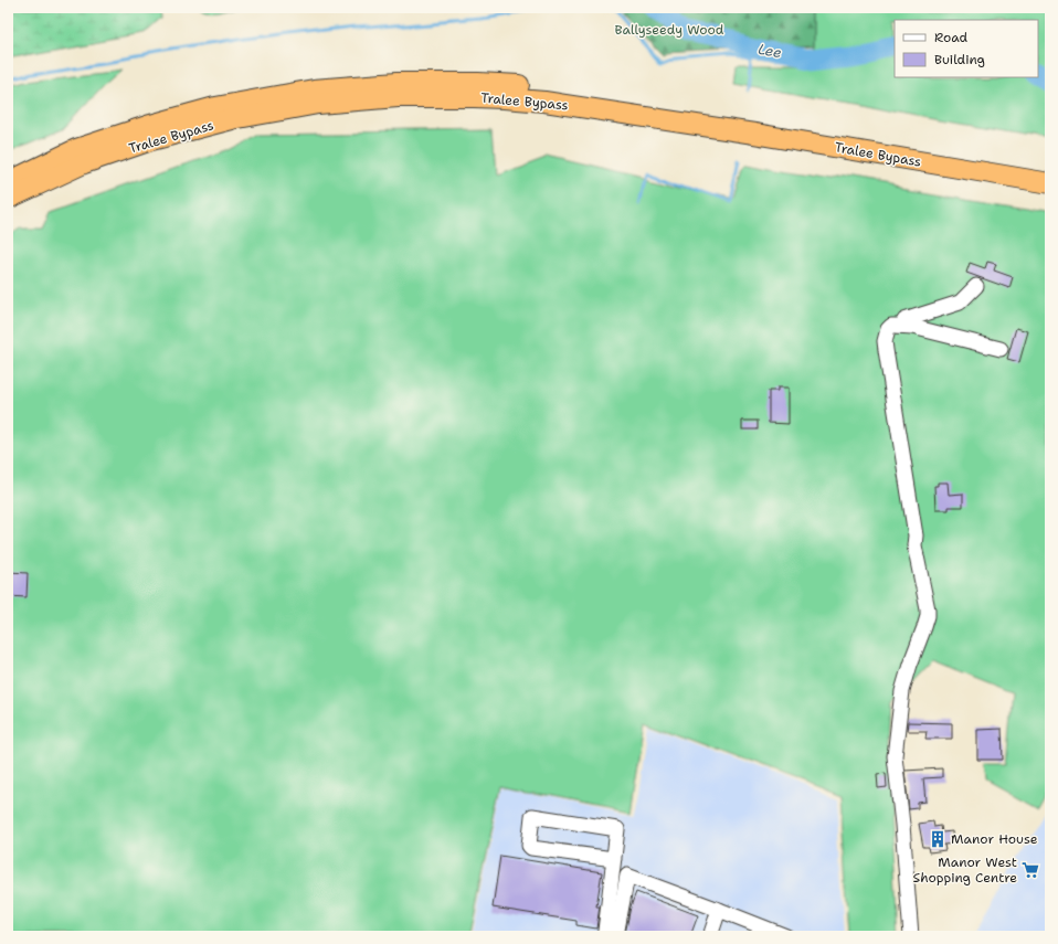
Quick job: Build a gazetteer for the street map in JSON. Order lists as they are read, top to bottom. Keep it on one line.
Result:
{"streets":{"highway":["Tralee Bypass"]},"water":["Lee"],"parks":["Ballyseedy Wood"],"places":{"building":["Manor House"],"supermarket":["Manor West Shopping Centre"]},"legend":["Road","Building"]}
